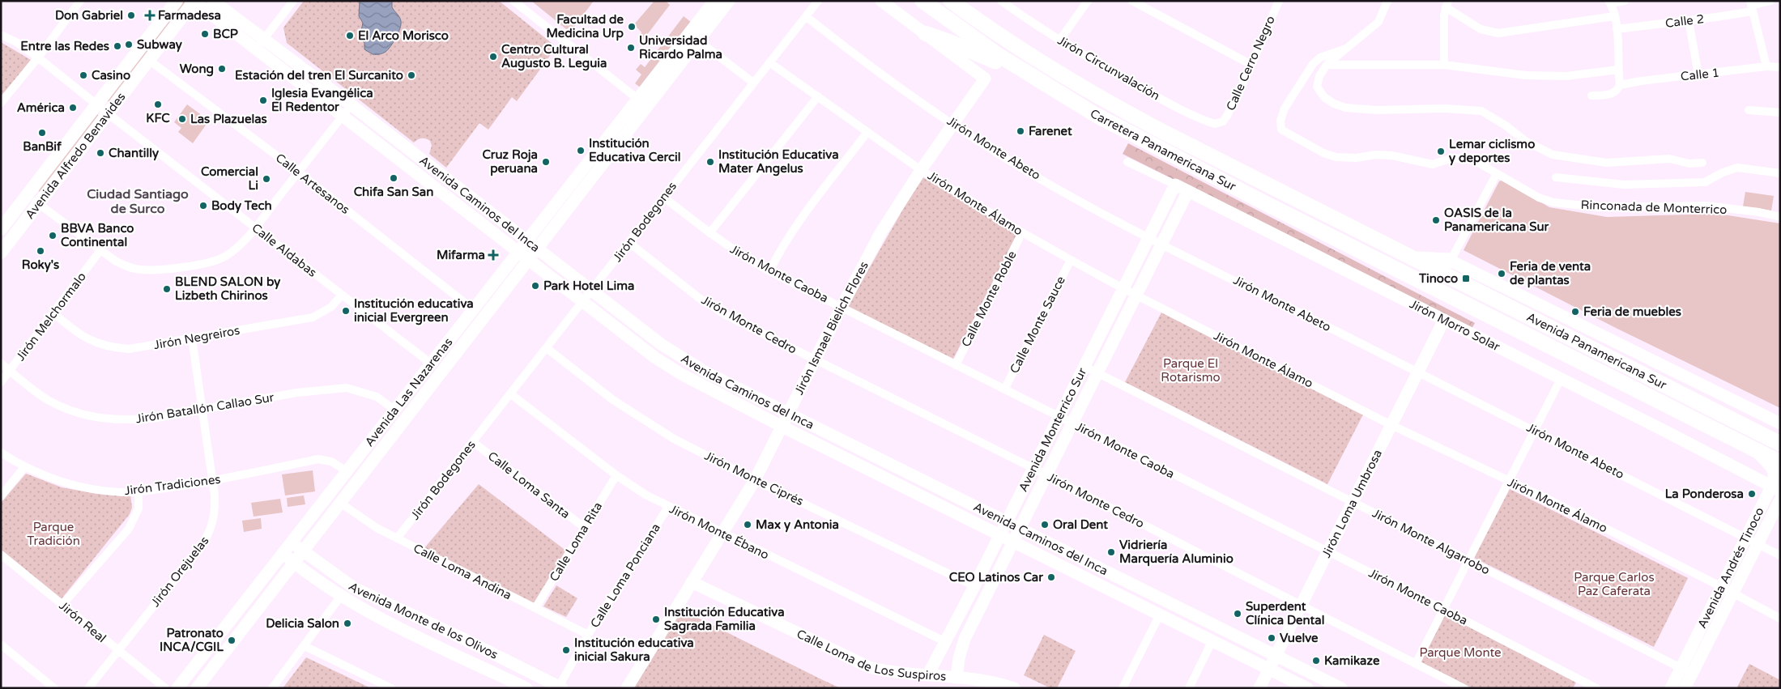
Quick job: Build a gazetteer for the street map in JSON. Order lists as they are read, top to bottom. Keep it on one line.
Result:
{"streets":{"highway":["Carretera Panamericana Sur","Avenida Panamericana Sur"],"main road":["Avenida Alfredo Benavides"],"street":["Calle 2","Calle Cerro Negro","Jirón Circunvalación","Calle 1","Jirón Monte Abeto","Calle Artesanos","Jirón Monte Álamo","Avenida Caminos del Inca","Rinconada de Monterrico","Jirón Bodegones","Calle Aldabas","Jirón Monte Caoba","Calle Monte Roble","Jirón Melchormalo","Jirón Monte Cedro","Calle Monte Sauce","Jirón Morro Solar","Jirón Ismael Bielich Flores","Jirón Negreiros","Avenida Las Nazarenas","Jirón Batallón Callao Sur","Avenida Monterrico Sur","Jirón Monte Ciprés","Jirón Tradiciones","Calle Loma Santa","Jirón Loma Umbrosa","Jirón Monte Ébano","Calle Loma Rita","Jirón Monte Algarrobo","Avenida Andrés Tinoco","Jirón Orejuelas","Calle Loma Andina","Calle Loma Ponciana","Avenida Monte de los Olivos","Jirón Real","Calle Loma de Los Suspiros"]},"crossings":[["Calle Cerro Negro","Jirón Circunvalación"],["Jirón Monte Abeto","Jirón Bodegones"],["Jirón Monte Abeto","Jirón Ismael Bielich Flores"],["Jirón Monte Abeto","Avenida Monterrico Sur"],["Jirón Monte Abeto","Jirón Loma Umbrosa"],["Jirón Monte Abeto","Avenida Andrés Tinoco"],["Carretera Panamericana Sur","Avenida Panamericana Sur"],["Avenida Alfredo Benavides","Calle Artesanos"],["Avenida Alfredo Benavides","Avenida Caminos del Inca"],["Avenida Alfredo Benavides","Calle Aldabas"],["Calle Artesanos","Avenida Las Nazarenas"],["Jirón Monte Álamo","Jirón Bodegones"],["Jirón Monte Álamo","Calle Monte Roble"],["Jirón Monte Álamo","Calle Monte Sauce"],["Jirón Monte Álamo","Jirón Ismael Bielich Flores"],["Jirón Monte Álamo","Avenida Monterrico Sur"],["Jirón Monte Álamo","Jirón Loma Umbrosa"],["Jirón Monte Álamo","Avenida Andrés Tinoco"],["Avenida Caminos del Inca","Jirón Bodegones"],["Avenida Caminos del Inca","Jirón Ismael Bielich Flores"],["Avenida Caminos del Inca","Avenida Las Nazarenas"],["Avenida Caminos del Inca","Avenida Monterrico Sur"],["Avenida Caminos del Inca","Jirón Loma Umbrosa"],["Jirón Bodegones","Jirón Monte Caoba"],["Jirón Bodegones","Jirón Monte Cedro"],["Jirón Bodegones","Jirón Monte Ciprés"],["Jirón Bodegones","Calle Loma Santa"],["Jirón Bodegones","Jirón Monte Ébano"],["Jirón Bodegones","Calle Loma Andina"],["Calle Aldabas","Jirón Negreiros"],["Calle Aldabas","Avenida Las Nazarenas"],["Jirón Monte Caoba","Calle Monte Roble"],["Jirón Monte Caoba","Calle Monte Sauce"],["Jirón Monte Caoba","Jirón Ismael Bielich Flores"],["Jirón Monte Caoba","Avenida Monterrico Sur"],["Jirón Monte Caoba","Jirón Loma Umbrosa"],["Jirón Melchormalo","Jirón Negreiros"],["Jirón Melchormalo","Jirón Batallón Callao Sur"],["Jirón Monte Cedro","Jirón Ismael Bielich Flores"],["Jirón Monte Cedro","Avenida Monterrico Sur"],["Jirón Monte Cedro","Jirón Loma Umbrosa"],["Jirón Morro Solar","Avenida Monterrico Sur"],["Jirón Morro Solar","Jirón Loma Umbrosa"],["Jirón Morro Solar","Avenida Andrés Tinoco"],["Jirón Ismael Bielich Flores","Jirón Monte Ciprés"],["Jirón Ismael Bielich Flores","Jirón Monte Ébano"],["Jirón Ismael Bielich Flores","Calle Loma de Los Suspiros"],["Jirón Negreiros","Jirón Orejuelas"],["Avenida Panamericana Sur","Avenida Andrés Tinoco"],["Avenida Las Nazarenas","Jirón Batallón Callao Sur"],["Avenida Las Nazarenas","Jirón Tradiciones"],["Avenida Las Nazarenas","Calle Loma Andina"],["Avenida Las Nazarenas","Avenida Monte de los Olivos"],["Jirón Batallón Callao Sur","Jirón Orejuelas"],["Avenida Monterrico Sur","Jirón Monte Ciprés"],["Avenida Monterrico Sur","Jirón Monte Ébano"],["Avenida Monterrico Sur","Jirón Monte Algarrobo"],["Avenida Monterrico Sur","Calle Loma de Los Suspiros"],["Jirón Tradiciones","Jirón Orejuelas"],["Calle Loma Santa","Calle Loma Rita"],["Jirón Loma Umbrosa","Jirón Monte Algarrobo"],["Jirón Monte Ébano","Calle Loma Rita"],["Jirón Monte Ébano","Calle Loma Ponciana"],["Calle Loma Rita","Calle Loma Andina"],["Jirón Monte Algarrobo","Avenida Andrés Tinoco"],["Jirón Orejuelas","Jirón Real"],["Calle Loma Andina","Calle Loma Ponciana"],["Calle Loma Ponciana","Avenida Monte de los Olivos"]],"districts":["Ciudad Santiago de Surco"],"parks":["Parque El Rotarismo","Parque Tradición","Parque Carlos Paz Caferata","Parque Monte"],"places":{"other":["Don Gabriel","Facultad de Medicina Urp","BCP","El Arco Morisco","Subway","Entre las Redes","Universidad Ricardo Palma","Centro Cultural Augusto B. Leguia","Wong","Casino","Estación del tren El Surcanito","Iglesia Evangélica El Redentor","KFC","América","Las Plazuelas","Farenet","BanBif","Institución Educativa Cercil","Lemar ciclismo y deportes","Chantilly","Cruz Roja peruana","Institución Educativa Mater Angelus","Chifa San San","Comercial Li","Body Tech","OASIS de la Panamericana Sur","BBVA Banco Continental","Roky's","Feria de venta de plantas","Park Hotel Lima","BLEND SALON by Lizbeth Chirinos","Institución educativa inicial Evergreen","Feria de muebles","La Ponderosa","Max y Antonia","Oral Dent","Vidriería Marquería Aluminio","CEO Latinos Car","Superdent Clínica Dental","Institución Educativa Sagrada Familia","Delicia Salon","Vuelve","Patronato INCA/CGIL","Institución educativa inicial Sakura","Kamikaze"],"health":["Farmadesa","Mifarma"],"transit":["Tinoco"]}}
